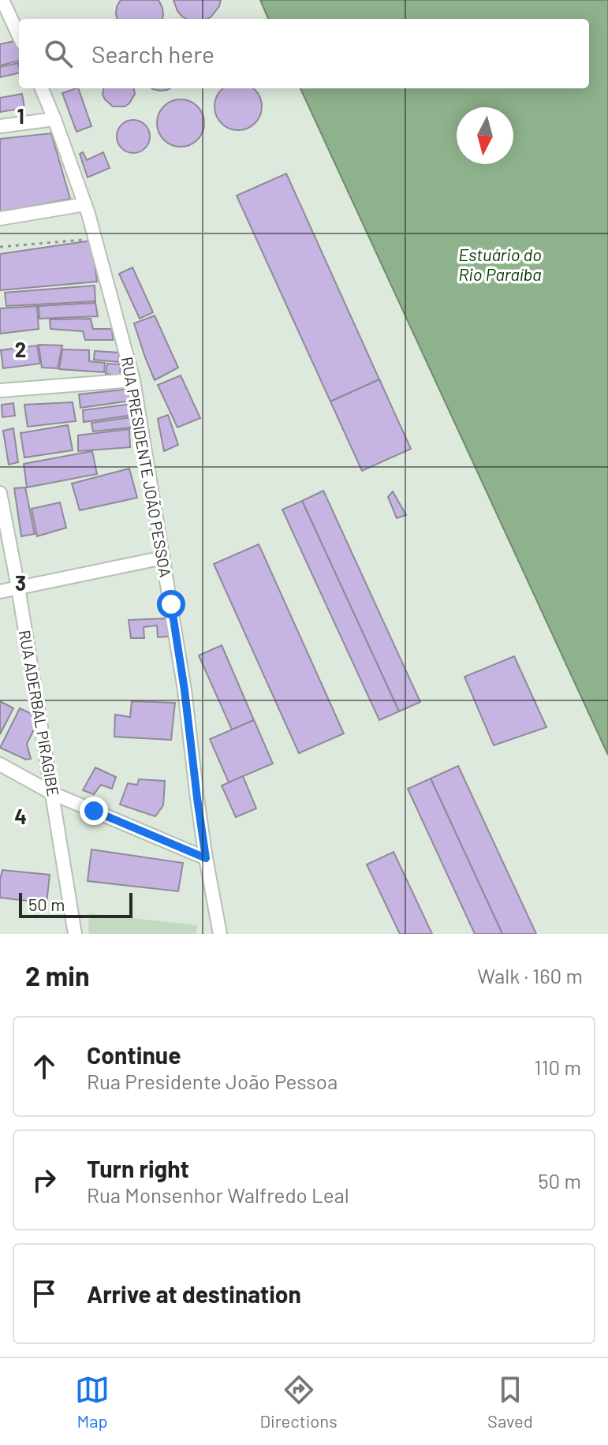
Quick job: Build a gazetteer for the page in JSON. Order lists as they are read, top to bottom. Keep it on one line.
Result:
{"streets":{"street":["RUA PRESIDENTE JOÃO PESSOA","RUA ADERBAL PIRAGIBE"]},"water":["Estuário do Rio Paraíba"],"scale_bar":"50 m","north":"bottom","page":{"search":"Search here","scale":"50 m","heading":["2 min","Walk · 160 m"],"list":[["Continue","Rua Presidente João Pessoa","110 m"],["Turn right","Rua Monsenhor Walfredo Leal","50 m"],"Arrive at destination"],"nav":["Map","Directions","Saved"]},"grid":{"rows":["1","2","3","4"]}}
